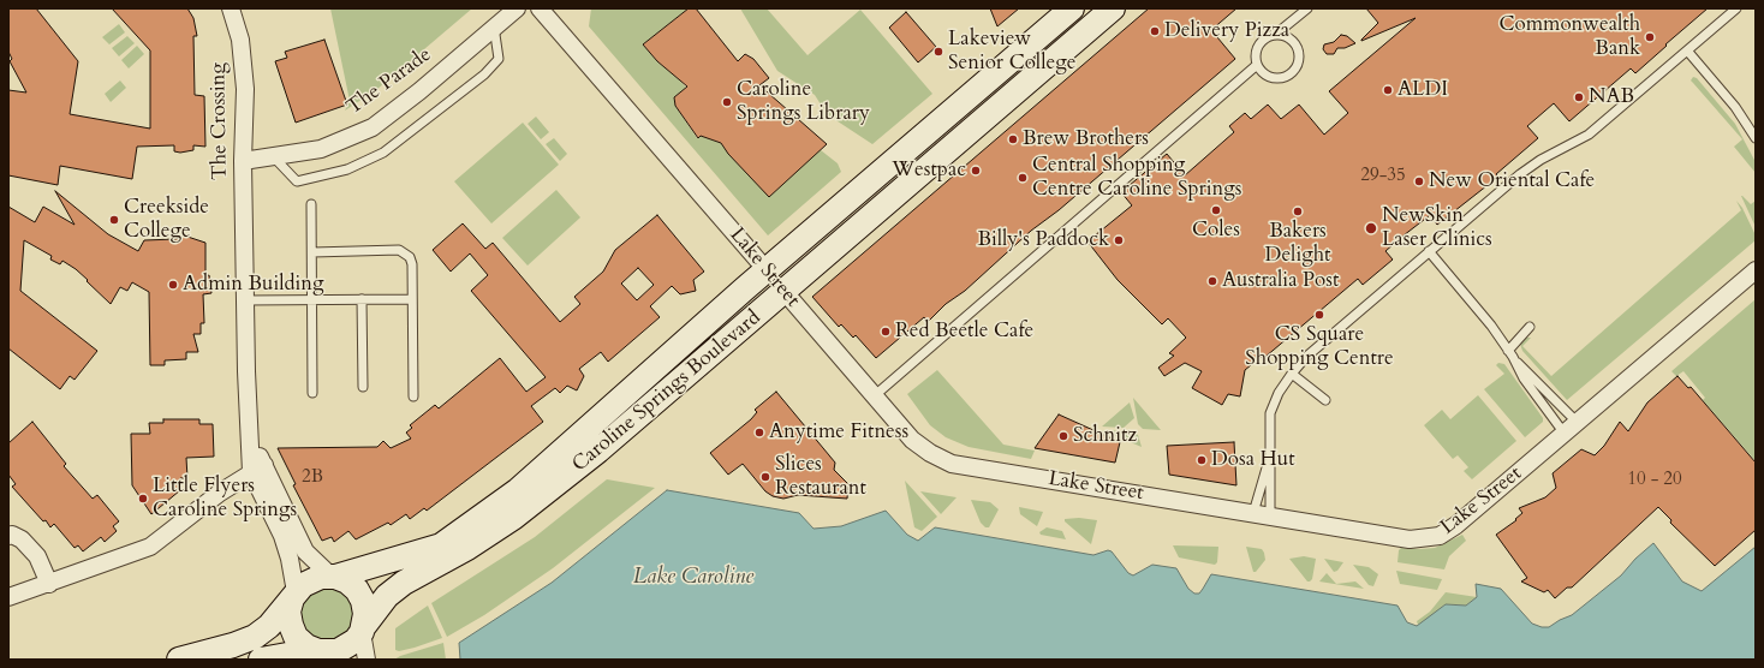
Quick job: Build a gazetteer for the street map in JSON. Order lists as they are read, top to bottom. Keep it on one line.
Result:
{"streets":{"main road":["Lake Street","Caroline Springs Boulevard"],"street":["The Parade","The Crossing"]},"crossings":[["The Parade","The Crossing"],["The Crossing","Caroline Springs Boulevard"],["Lake Street","Caroline Springs Boulevard"]],"water":["Lake Caroline"],"places":["Delivery Pizza","Commonwealth Bank","Lakeview Senior College","ALDI","NAB","Caroline Springs Library","Brew Brothers","Westpac","Central Shopping Centre Caroline Springs","New Oriental Cafe","Coles","Bakers Delight","Creekside College","NewSkin Laser Clinics","Billy's Paddock","Australia Post","Admin Building","CS Square Shopping Centre","Red Beetle Cafe","Anytime Fitness","Schnitz","Dosa Hut","Slices Restaurant","Little Flyers Caroline Springs"],"house_numbers":["29-35","2B","10 - 20"]}
